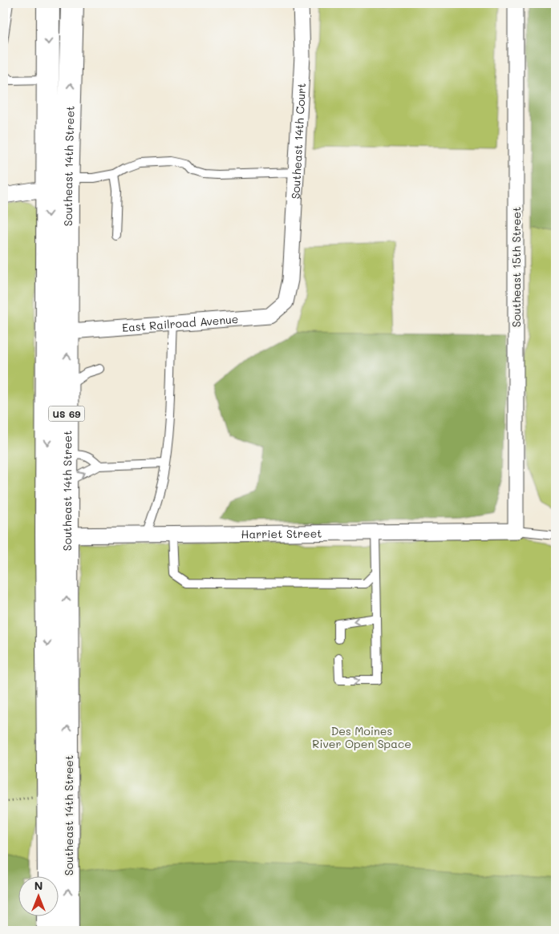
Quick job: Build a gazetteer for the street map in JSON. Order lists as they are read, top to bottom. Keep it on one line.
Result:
{"streets":{"main road":["Southeast 14th Street","US 69"],"street":["Southeast 14th Court","Southeast 15th Street","East Railroad Avenue","Harriet Street"]},"crossings":[["Southeast 14th Court","East Railroad Avenue"],["Southeast 14th Street","East Railroad Avenue"],["Southeast 14th Street","Harriet Street"],["Southeast 15th Street","Harriet Street"]],"parks":["Des Moines River Open Space"],"north":"top"}
